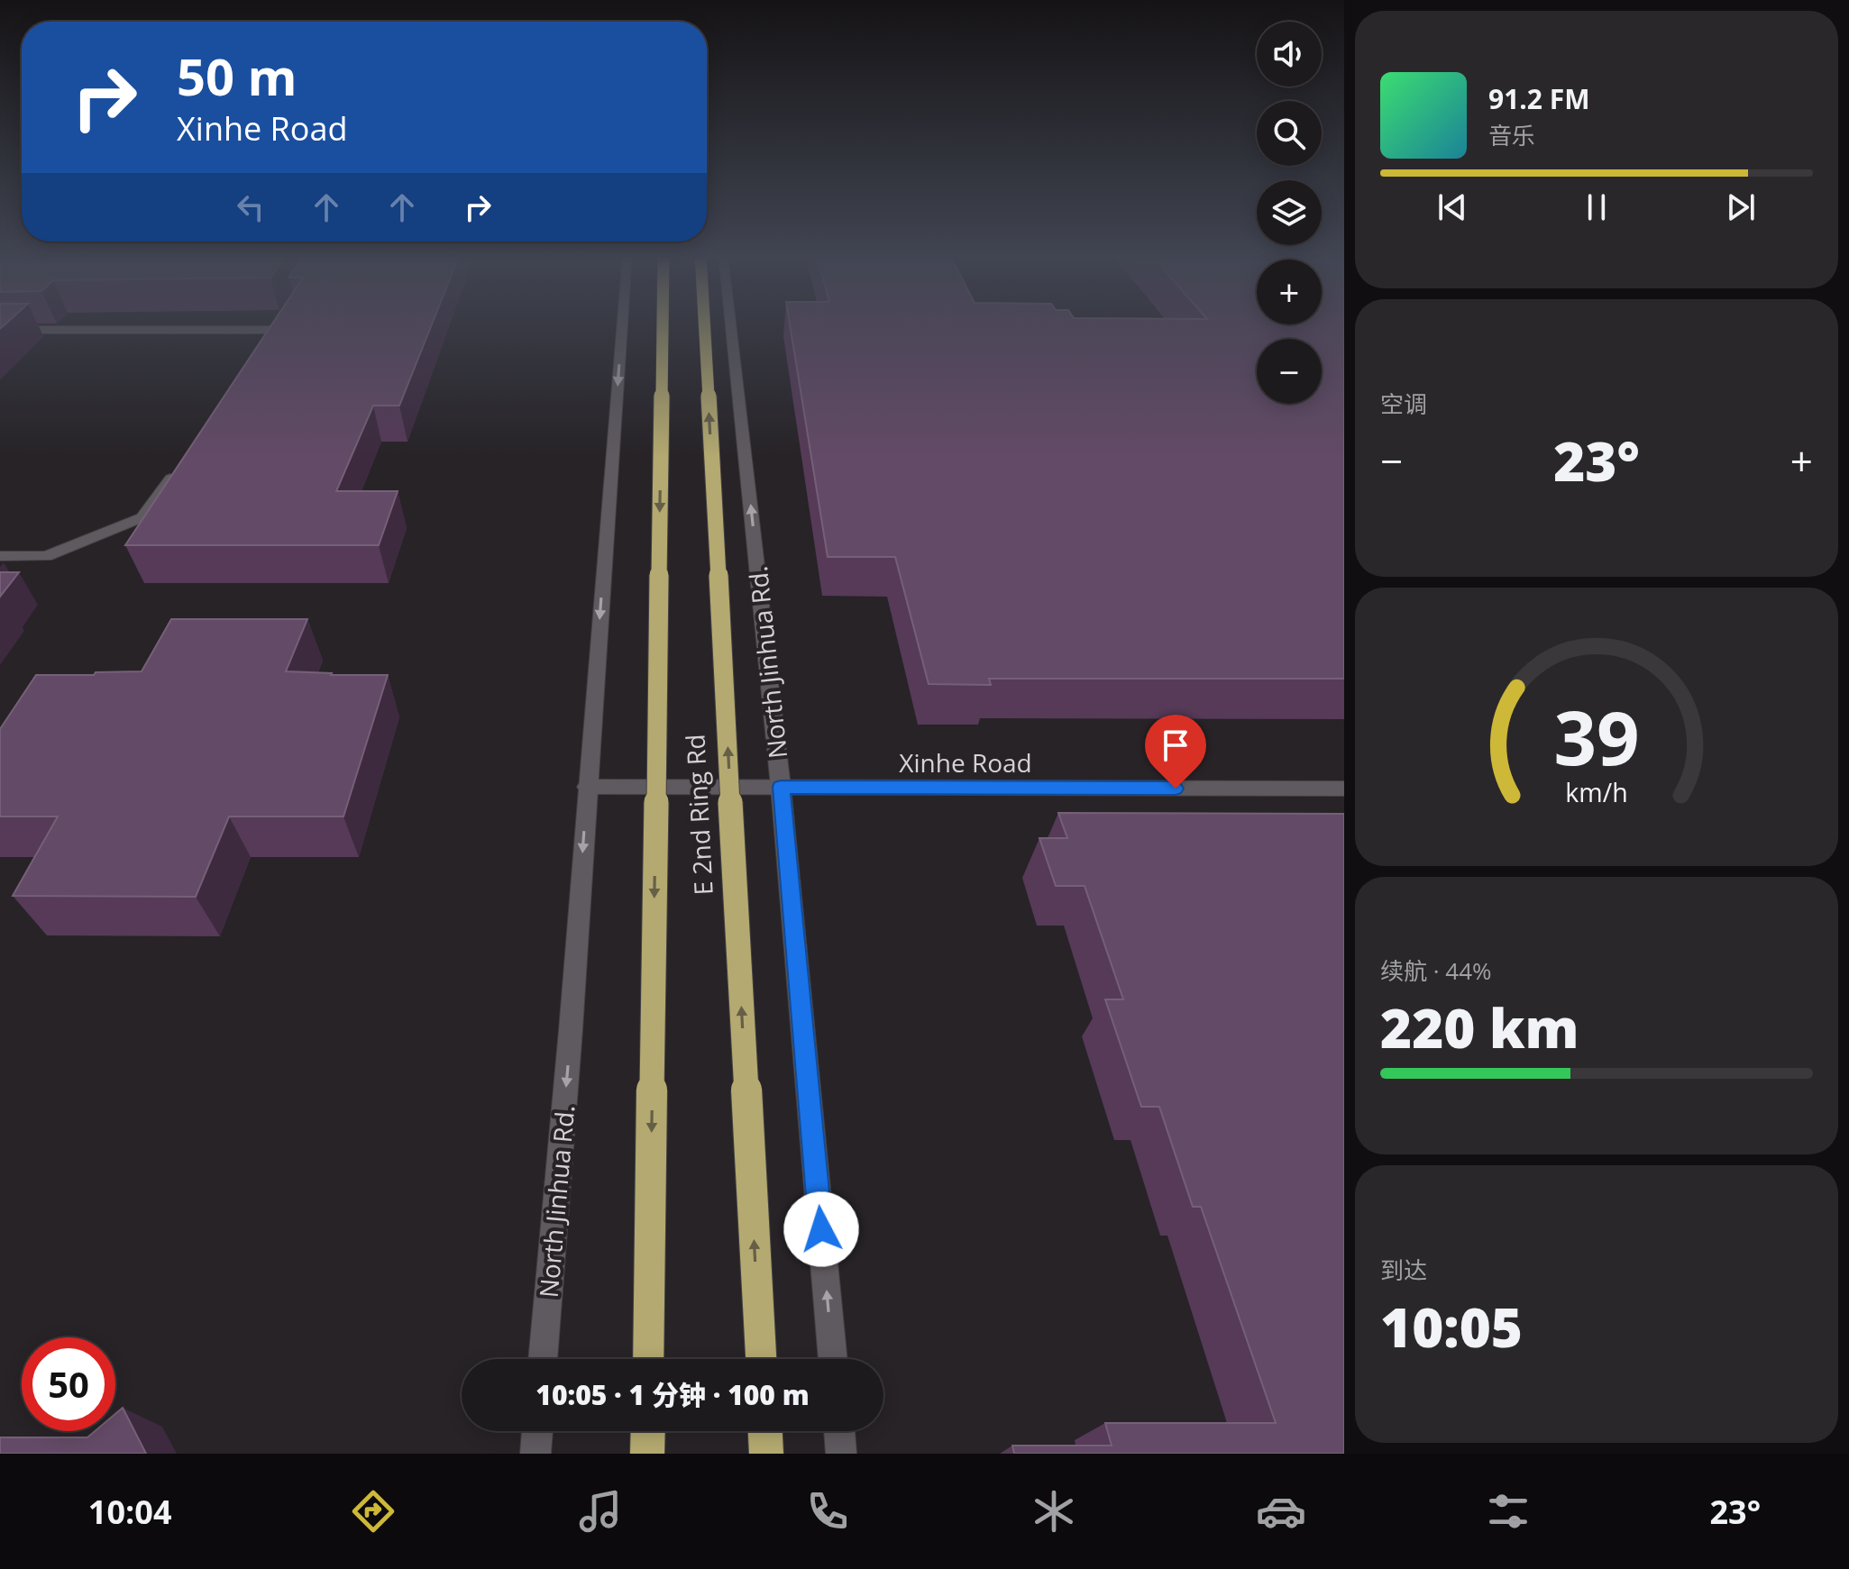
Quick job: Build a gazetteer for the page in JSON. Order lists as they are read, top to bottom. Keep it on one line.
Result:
{"streets":{"highway":["E 2nd Ring Rd"],"main road":["North Jinhua Rd.","Xinhe Road"]},"crossings":[["North Jinhua Rd.","Xinhe Road"]],"page":{"map_buttons":["+","−"],"turn":["50 m","Xinhe Road"],"song":["91.2 FM","音乐"],"tile":["空调",["续航 · 44%","220 km"],["到达","10:05"]],"heat":["−","23°","+"],"limit":"50","trip":"10:05 · 1 分钟 · 100 m","tabs":["10:04","23°"],"gauge":["39","km/h"]}}
